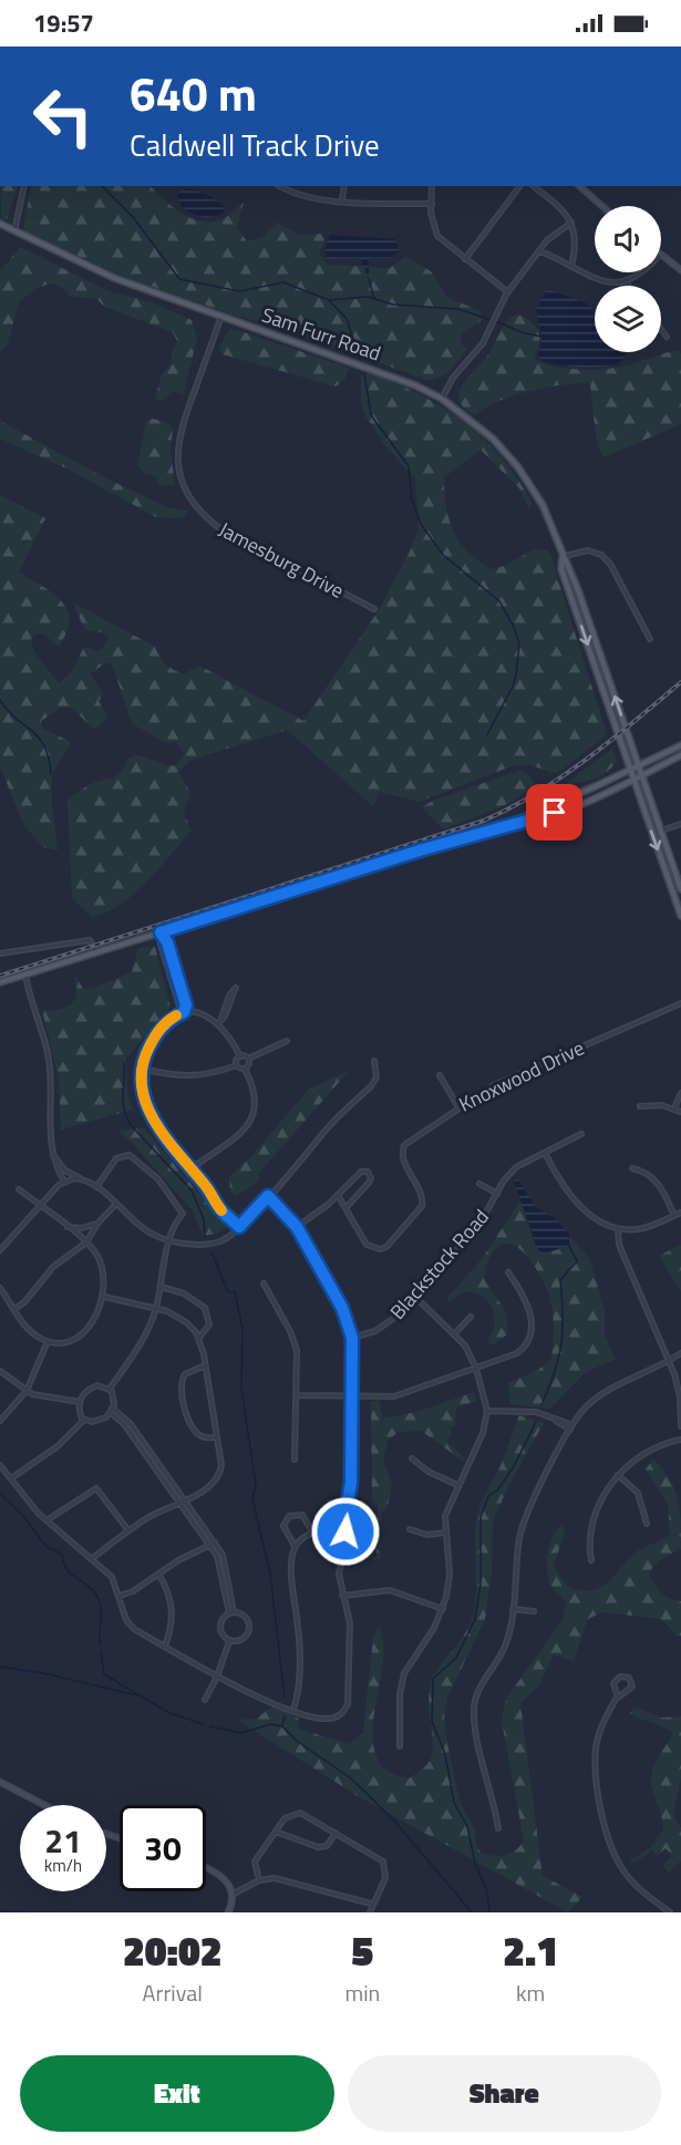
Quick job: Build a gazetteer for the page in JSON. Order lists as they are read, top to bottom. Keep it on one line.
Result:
{"streets":{"main road":["Sam Furr Road"],"street":["Jamesburg Drive","Knoxwood Drive","Blackstock Road"]},"crossings":[["Sam Furr Road","Jamesburg Drive"]],"page":{"status":"19:57","turn":["640 m","Caldwell Track Drive"],"speed":"21 km/h","limit":"30","eta":["20:02","Arrival","5","min","2.1","km"],"buttons":["Exit","Share"]}}
